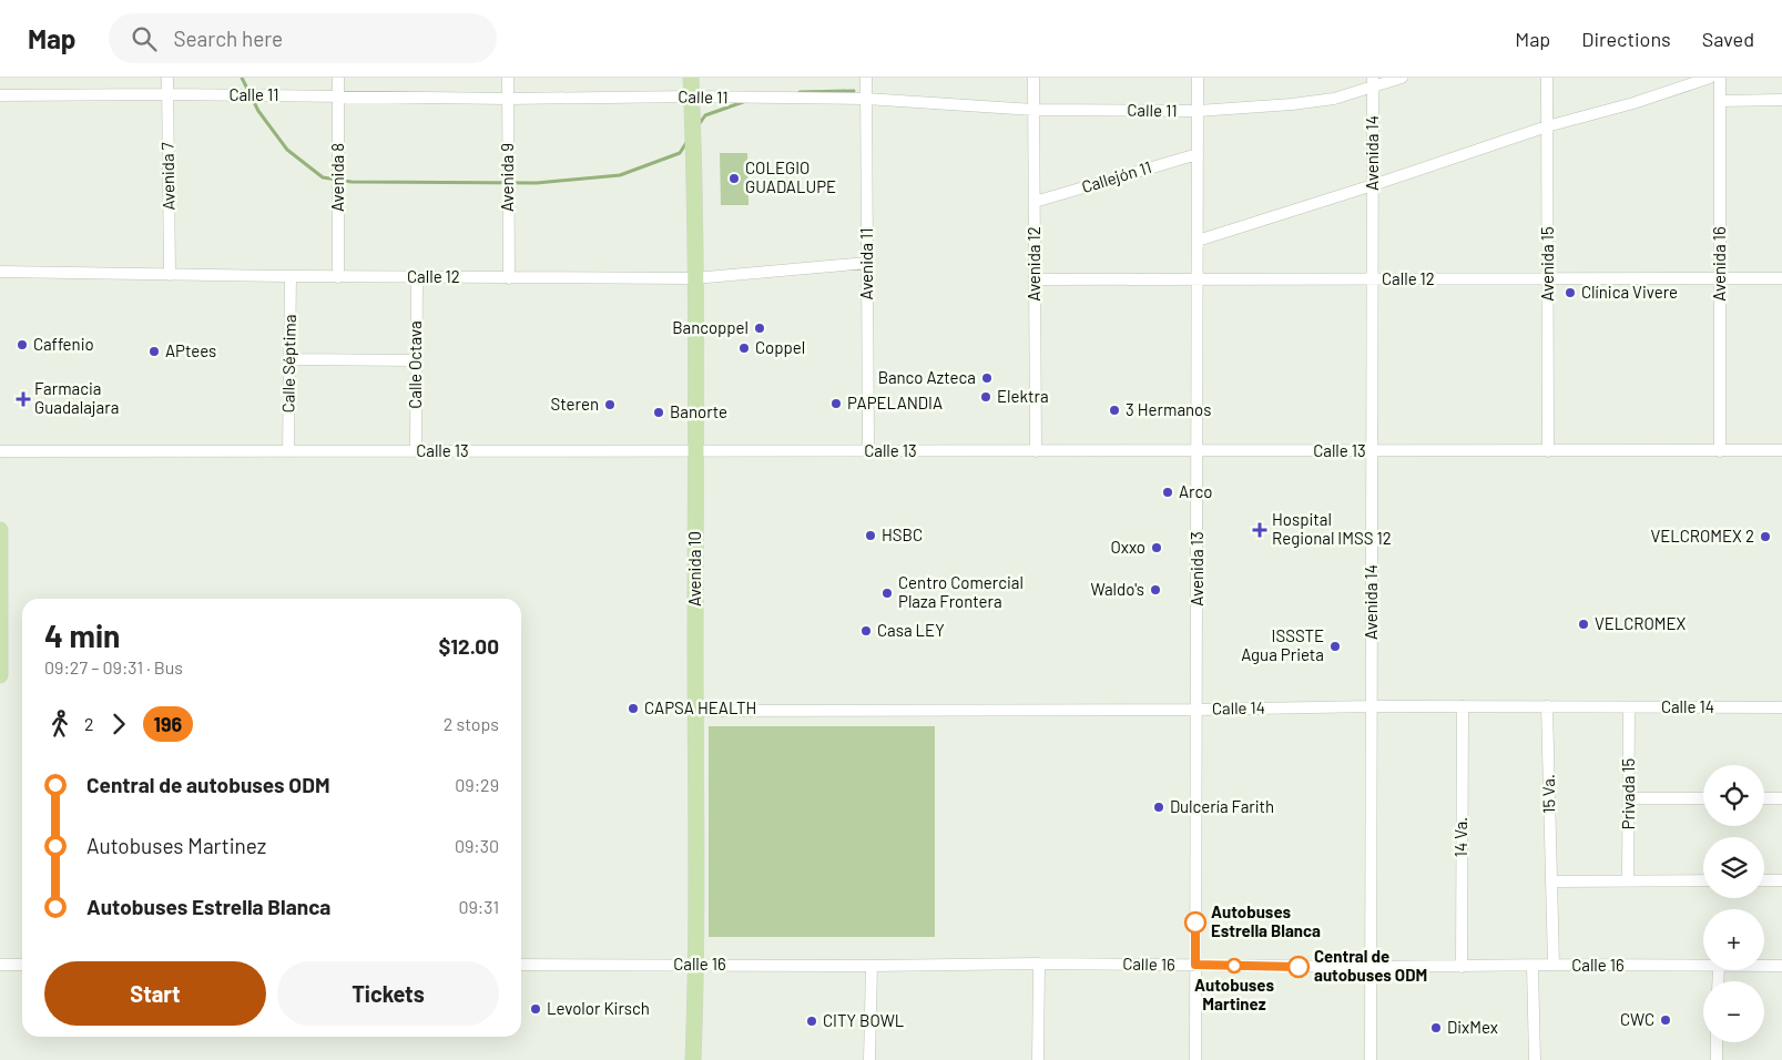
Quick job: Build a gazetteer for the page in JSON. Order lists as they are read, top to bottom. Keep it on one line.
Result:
{"streets":{"main road":["Avenida 10"],"street":["Calle 11","Avenida 14","Avenida 7","Avenida 8","Avenida 9","Callejón 11","Avenida 11","Avenida 12","Avenida 15","Avenida 16","Calle 12","Calle Séptima","Calle Octava","Calle 13","Avenida 13","Calle 14","15 Va.","Privada 15","14 Va.","Calle 16"]},"crossings":[["Calle 11","Avenida 14"],["Calle 11","Avenida 7"],["Calle 11","Avenida 8"],["Calle 11","Avenida 9"],["Calle 11","Avenida 11"],["Calle 11","Avenida 12"],["Calle 11","Avenida 10"],["Calle 11","Avenida 13"],["Avenida 14","Calle 12"],["Avenida 14","Calle 13"],["Avenida 14","Calle 14"],["Avenida 14","Calle 16"],["Avenida 7","Calle 12"],["Avenida 8","Calle 12"],["Avenida 9","Calle 12"],["Callejón 11","Avenida 12"],["Callejón 11","Avenida 13"],["Avenida 11","Calle 12"],["Avenida 11","Calle 13"],["Avenida 12","Calle 12"],["Avenida 12","Calle 13"],["Avenida 15","Calle 12"],["Avenida 15","Calle 13"],["Avenida 16","Calle 12"],["Avenida 16","Calle 13"],["Calle 12","Calle Séptima"],["Calle 12","Calle Octava"],["Calle 12","Avenida 10"],["Calle 12","Avenida 13"],["Calle Séptima","Calle 13"],["Calle Octava","Calle 13"],["Calle 13","Avenida 10"],["Calle 13","Avenida 13"],["Avenida 10","Calle 14"],["Avenida 10","Calle 16"],["Avenida 13","Calle 14"],["Avenida 13","Calle 16"],["Calle 14","15 Va."],["Calle 14","Privada 15"],["Calle 14","14 Va."],["15 Va.","Calle 16"],["14 Va.","Calle 16"]],"places":{"other":["COLEGIO GUADALUPE","Clínica Vivere","Bancoppel","Caffenio","Coppel","APtees","Banco Azteca","Elektra","PAPELANDIA","Steren","3 Hermanos","Banorte","Arco","HSBC","VELCROMEX 2","Oxxo","Waldo's","Centro Comercial Plaza Frontera","VELCROMEX","Casa LEY","ISSSTE Agua Prieta","CAPSA HEALTH","Dulcería Farith","Autobuses Estrella Blanca","Autobuses Martinez","Central de autobuses ODM","Levolor Kirsch","CWC","CITY BOWL","DixMex"],"health":["Farmacia Guadalajara","Hospital Regional IMSS 12"]},"lines":["bus line 196"],"page":{"header":"Map","search":"Search here","nav":["Map","Directions","Saved"],"heading":["4 min","09:27 – 09:31 · Bus","$12.00"],"legs":["2","196","2 stops"],"list":[{"name":"Central de autobuses ODM","value":"09:29"},{"name":"Autobuses Martinez","value":"09:30"},{"name":"Autobuses Estrella Blanca","value":"09:31"}],"map_buttons":["+","−"],"buttons":["Start","Tickets"]}}
